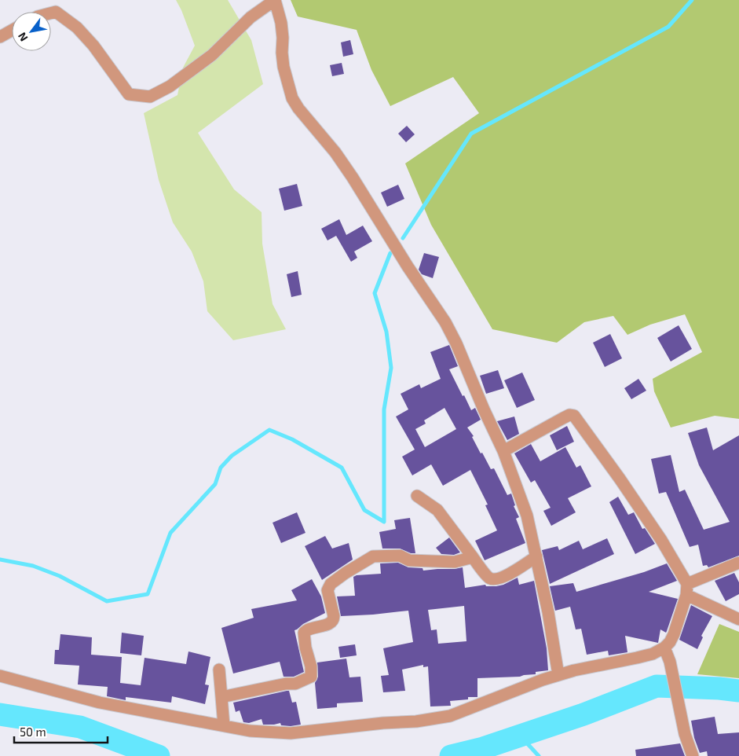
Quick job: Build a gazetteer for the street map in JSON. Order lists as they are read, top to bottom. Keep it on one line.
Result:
{"scale_bar":"50 m","north":"bottom left"}
